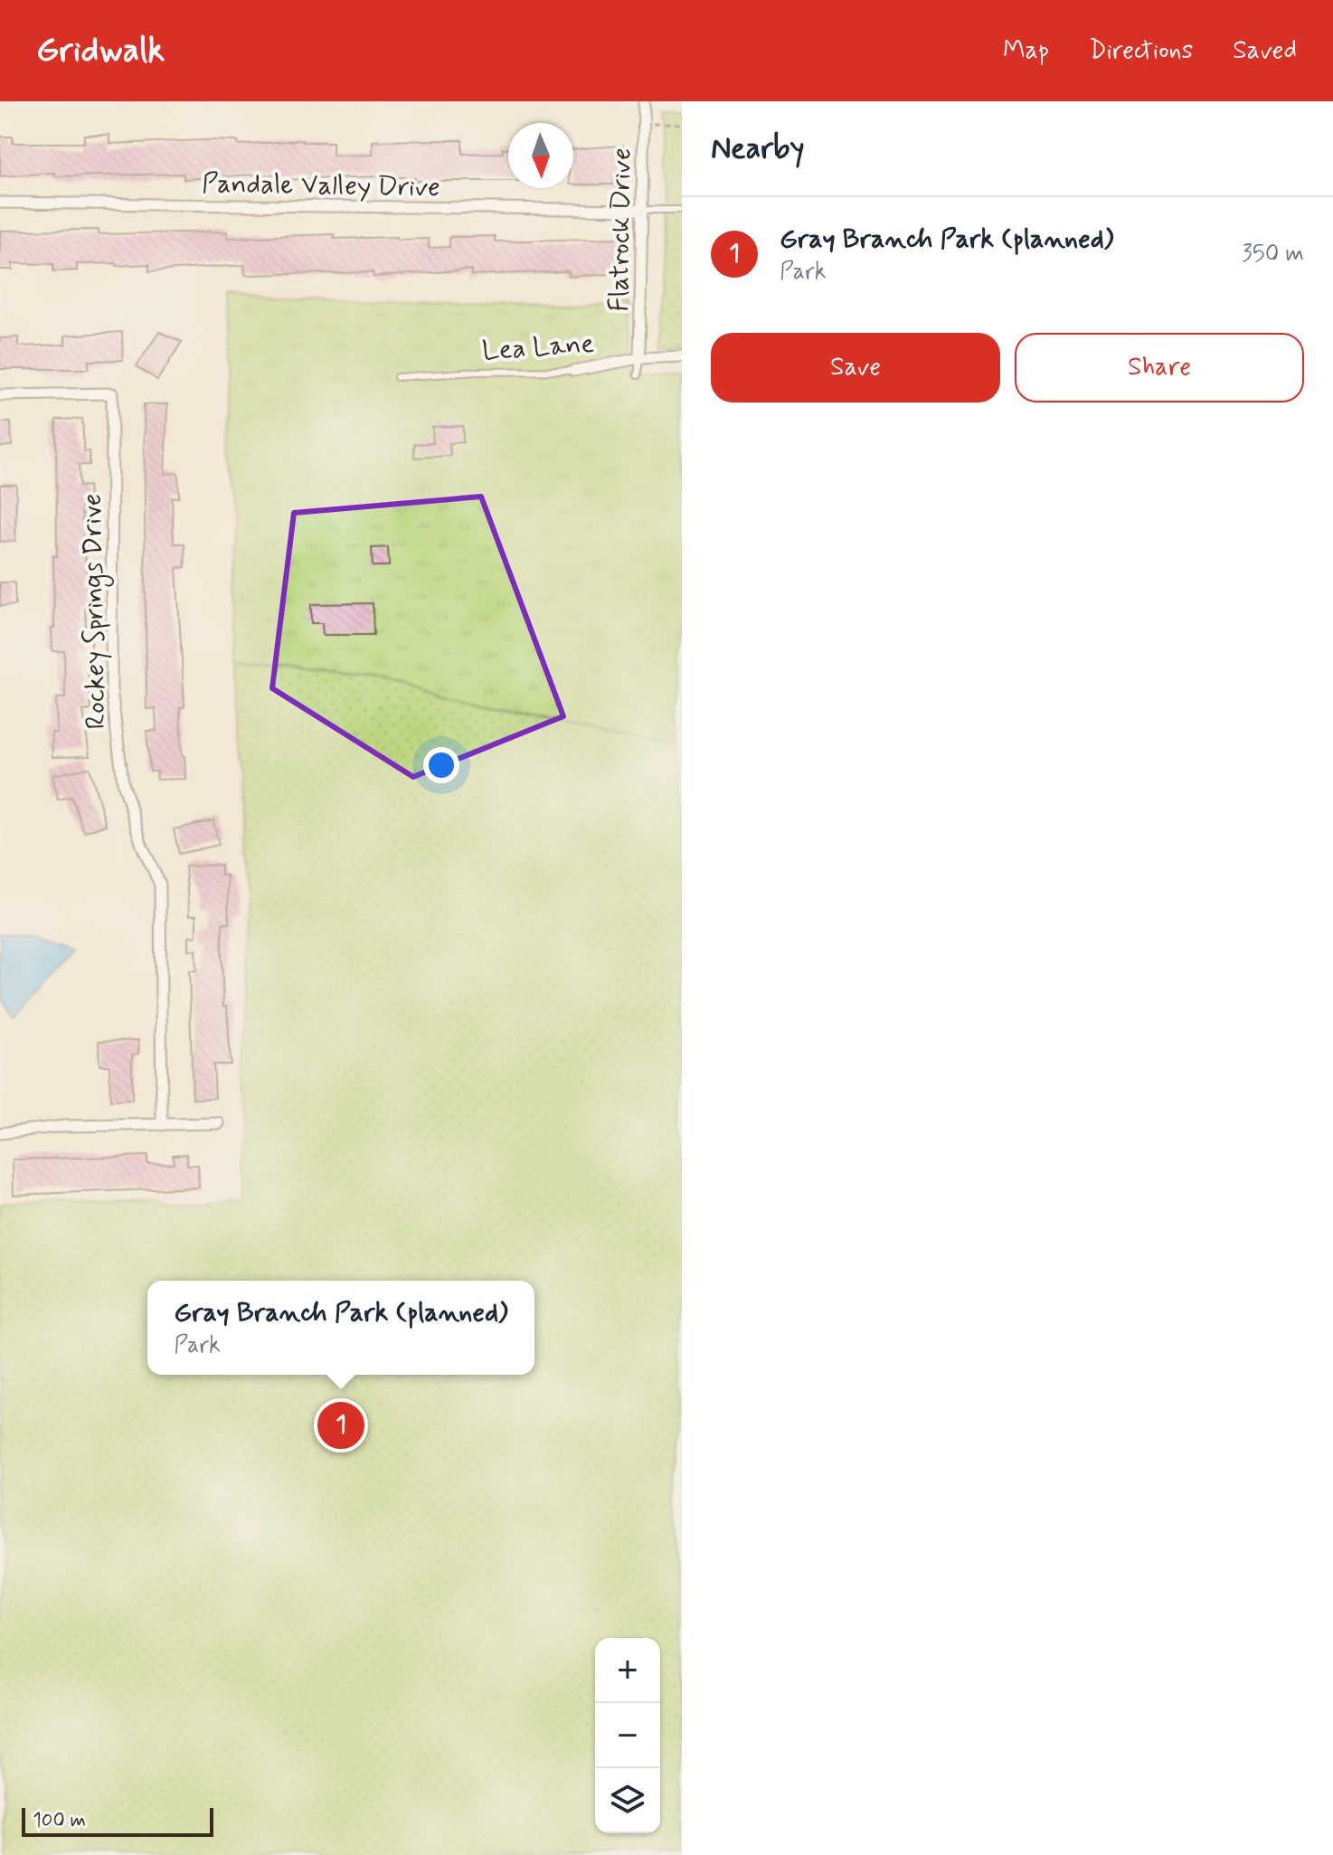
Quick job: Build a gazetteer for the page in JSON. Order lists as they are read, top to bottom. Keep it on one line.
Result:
{"streets":{"street":["Pandale Valley Drive","Flatrock Drive","Lea Lane","Rockey Springs Drive"]},"crossings":[["Pandale Valley Drive","Flatrock Drive"],["Flatrock Drive","Lea Lane"]],"scale_bar":"100 m","north":"bottom","page":{"header":"Gridwalk","nav":["Map","Directions","Saved"],"heading":"Nearby","list":[{"mark":"1","name":"Gray Branch Park (planned)","note":"Park","value":"350 m"}],"buttons":["Save","Share"],"popup":["Gray Branch Park (planned)","Park"],"pins":"1","map_buttons":["+","−"],"scale":"100 m"}}
